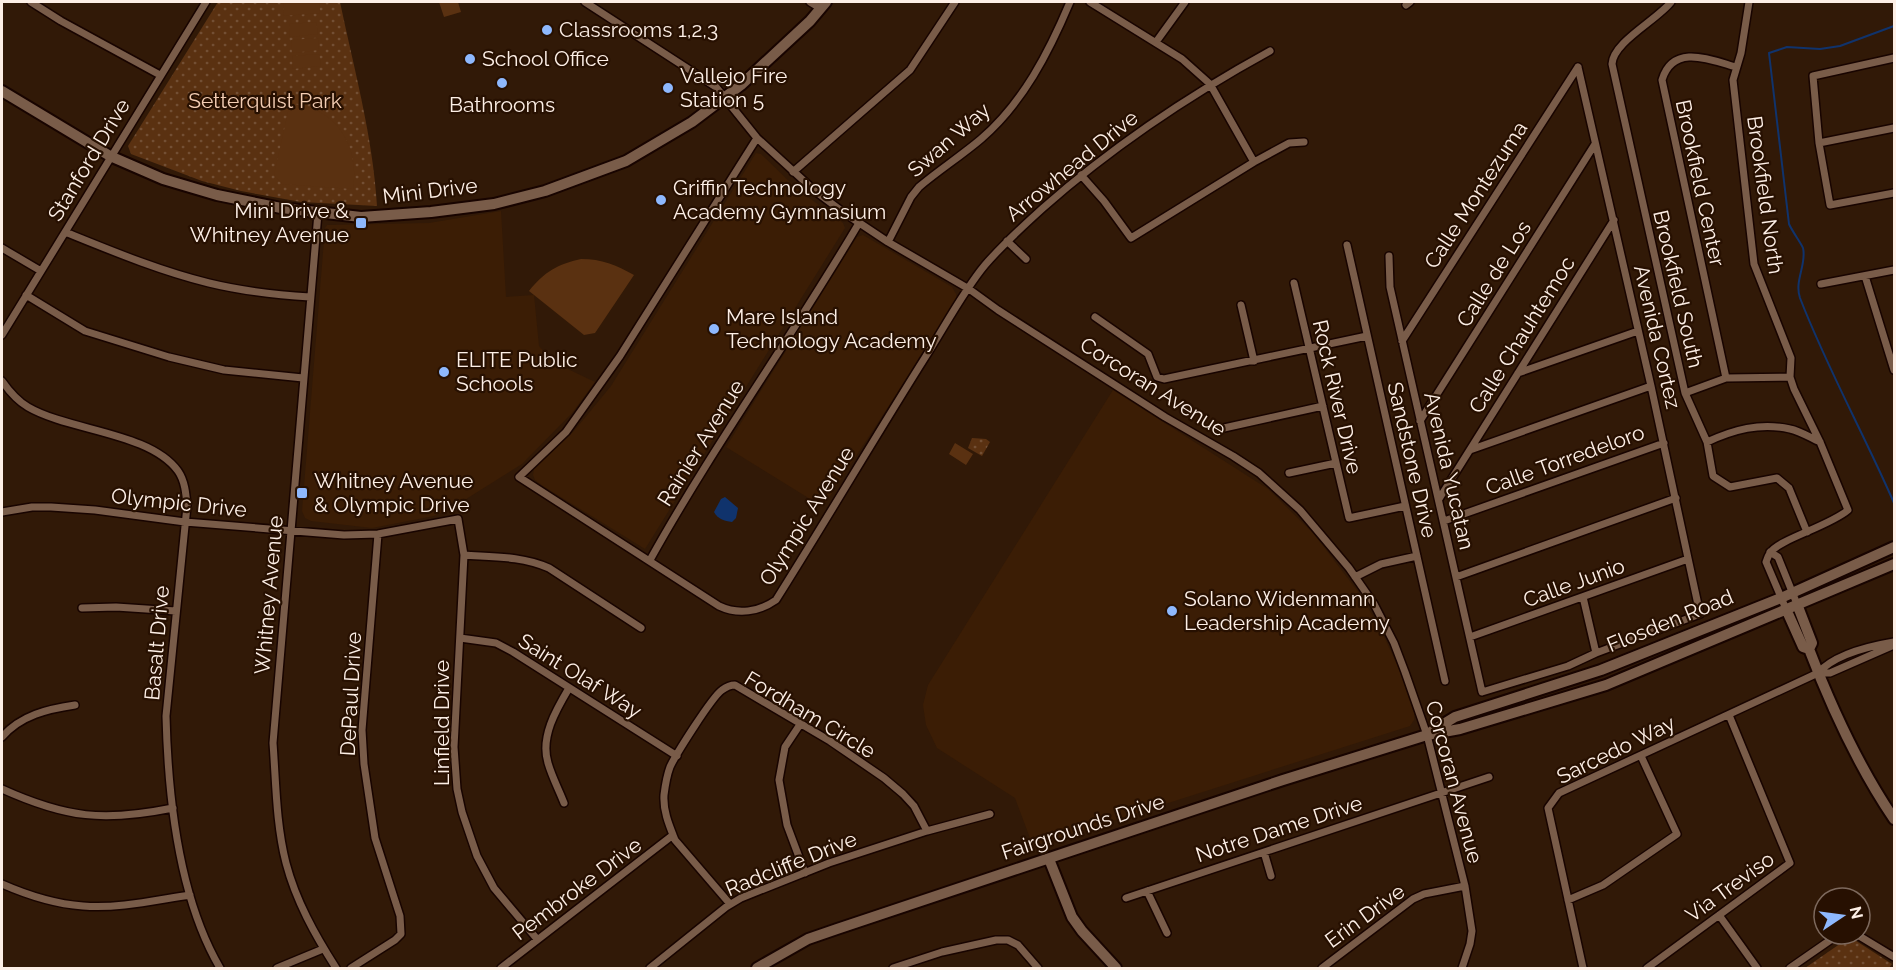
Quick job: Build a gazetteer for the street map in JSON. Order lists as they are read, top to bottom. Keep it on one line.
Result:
{"streets":{"main road":["Mini Drive","Flosden Road","Fairgrounds Drive"],"street":["Swan Way","Stanford Drive","Arrowhead Drive","Brookfield Center","Calle Montezuma","Brookfield North","Calle de Los","Brookfield South","Calle Chauhtemoc","Avenida Cortez","Corcoran Avenue","Rock River Drive","Rainier Avenue","Sandstone Drive","Calle Torredeloro","Avenida Yucatan","Olympic Drive","Olympic Avenue","Calle Junio","Whitney Avenue","Basalt Drive","Saint Olaf Way","DePaul Drive","Fordham Circle","Linfield Drive","Sarcedo Way","Notre Dame Drive","Radcliffe Drive","Via Treviso","Pembroke Drive","Erin Drive"]},"crossings":[["Swan Way","Corcoran Avenue"],["Stanford Drive","Mini Drive"],["Arrowhead Drive","Corcoran Avenue"],["Arrowhead Drive","Olympic Avenue"],["Brookfield Center","Brookfield North"],["Mini Drive","Corcoran Avenue"],["Mini Drive","Whitney Avenue"],["Calle Montezuma","Avenida Cortez"],["Calle Montezuma","Avenida Yucatan"],["Calle de Los","Avenida Cortez"],["Calle de Los","Avenida Yucatan"],["Calle Chauhtemoc","Avenida Cortez"],["Calle Chauhtemoc","Avenida Yucatan"],["Avenida Cortez","Calle Torredeloro"],["Avenida Cortez","Avenida Yucatan"],["Avenida Cortez","Calle Junio"],["Corcoran Avenue","Rainier Avenue"],["Corcoran Avenue","Olympic Avenue"],["Corcoran Avenue","Fairgrounds Drive"],["Corcoran Avenue","Notre Dame Drive"],["Corcoran Avenue","Erin Drive"],["Rock River Drive","Sandstone Drive"],["Rainier Avenue","Olympic Avenue"],["Calle Torredeloro","Avenida Yucatan"],["Avenida Yucatan","Calle Junio"],["Olympic Drive","Whitney Avenue"],["Olympic Drive","Basalt Drive"],["Olympic Drive","DePaul Drive"],["Olympic Drive","Linfield Drive"],["Flosden Road","Fairgrounds Drive"],["Saint Olaf Way","Fordham Circle"],["Saint Olaf Way","Linfield Drive"],["Fordham Circle","Radcliffe Drive"],["Fordham Circle","Pembroke Drive"],["Linfield Drive","Pembroke Drive"],["Sarcedo Way","Via Treviso"]],"parks":["Setterquist Park"],"places":{"other":["Classrooms 1,2,3","School Office","Bathrooms","Vallejo Fire Station 5","Griffin Technology Academy Gymnasium","Mare Island Technology Academy","ELITE Public Schools","Solano Widenmann Leadership Academy"],"transit":["Mini Drive & Whitney Avenue","Whitney Avenue & Olympic Drive"]},"north":"right"}
